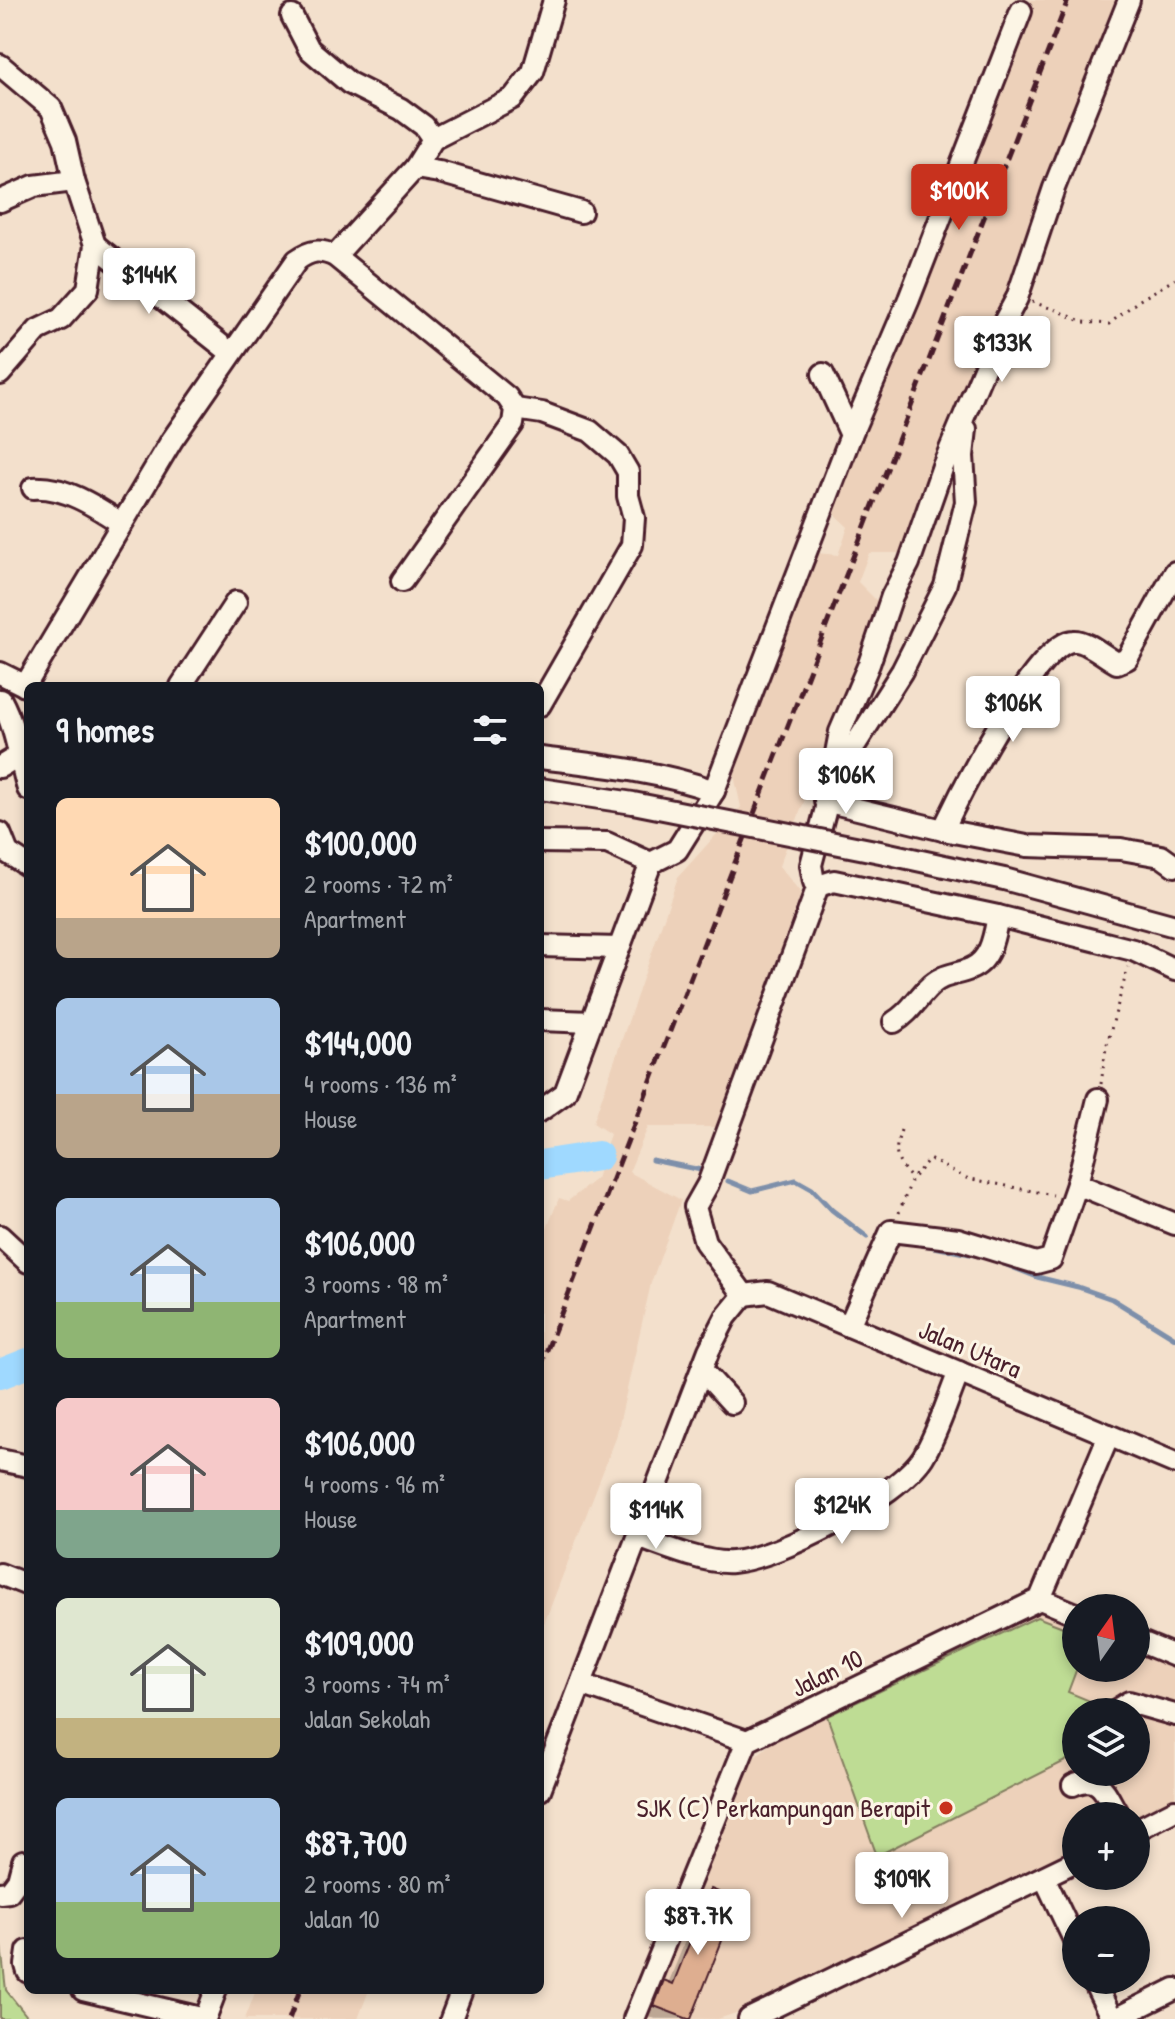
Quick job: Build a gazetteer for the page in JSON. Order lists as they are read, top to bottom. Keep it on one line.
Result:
{"streets":{"street":["Jalan Utara","Jalan 10"]},"places":["SJK (C) Perkampungan Berapit"],"north":"top","page":{"price":["$100K","$144K","$133K","$106K","$106K","$124K","$114K","$109K","$87.7K"],"heading":"9 homes","list":[{"name":"$100,000","note":"2 rooms · 72 m² · Apartment"},{"name":"$144,000","note":"4 rooms · 136 m² · House"},{"name":"$106,000","note":"3 rooms · 98 m² · Apartment"},{"name":"$106,000","note":"4 rooms · 96 m² · House"},{"name":"$109,000","note":"3 rooms · 74 m² · Jalan Sekolah"},{"name":"$87,700","note":"2 rooms · 80 m² · Jalan 10"}],"map_buttons":["+","−"]}}
